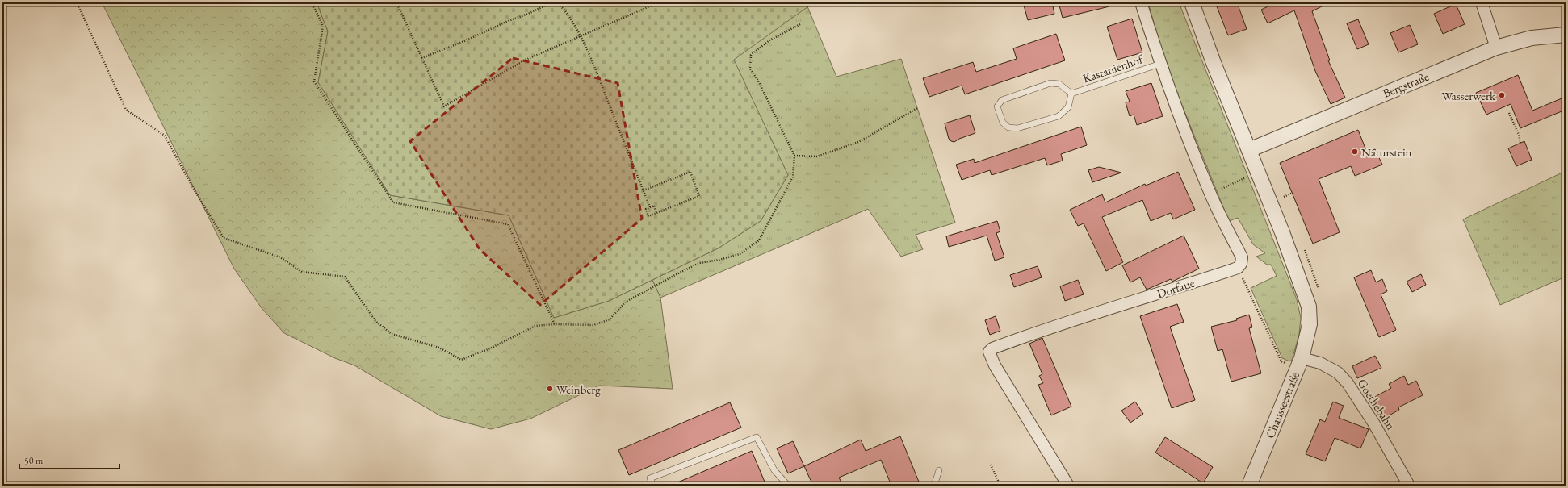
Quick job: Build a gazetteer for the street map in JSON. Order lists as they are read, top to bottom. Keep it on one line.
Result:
{"streets":{"street":["Bergstraße","Dorfaue","Goethebahn","Chausseestraße"],"lane":["Kastanienhof"]},"crossings":[["Bergstraße","Chausseestraße"],["Goethebahn","Chausseestraße"]],"places":["Wasserwerk","Naturstein","Weinberg"],"scale_bar":"50 m"}
